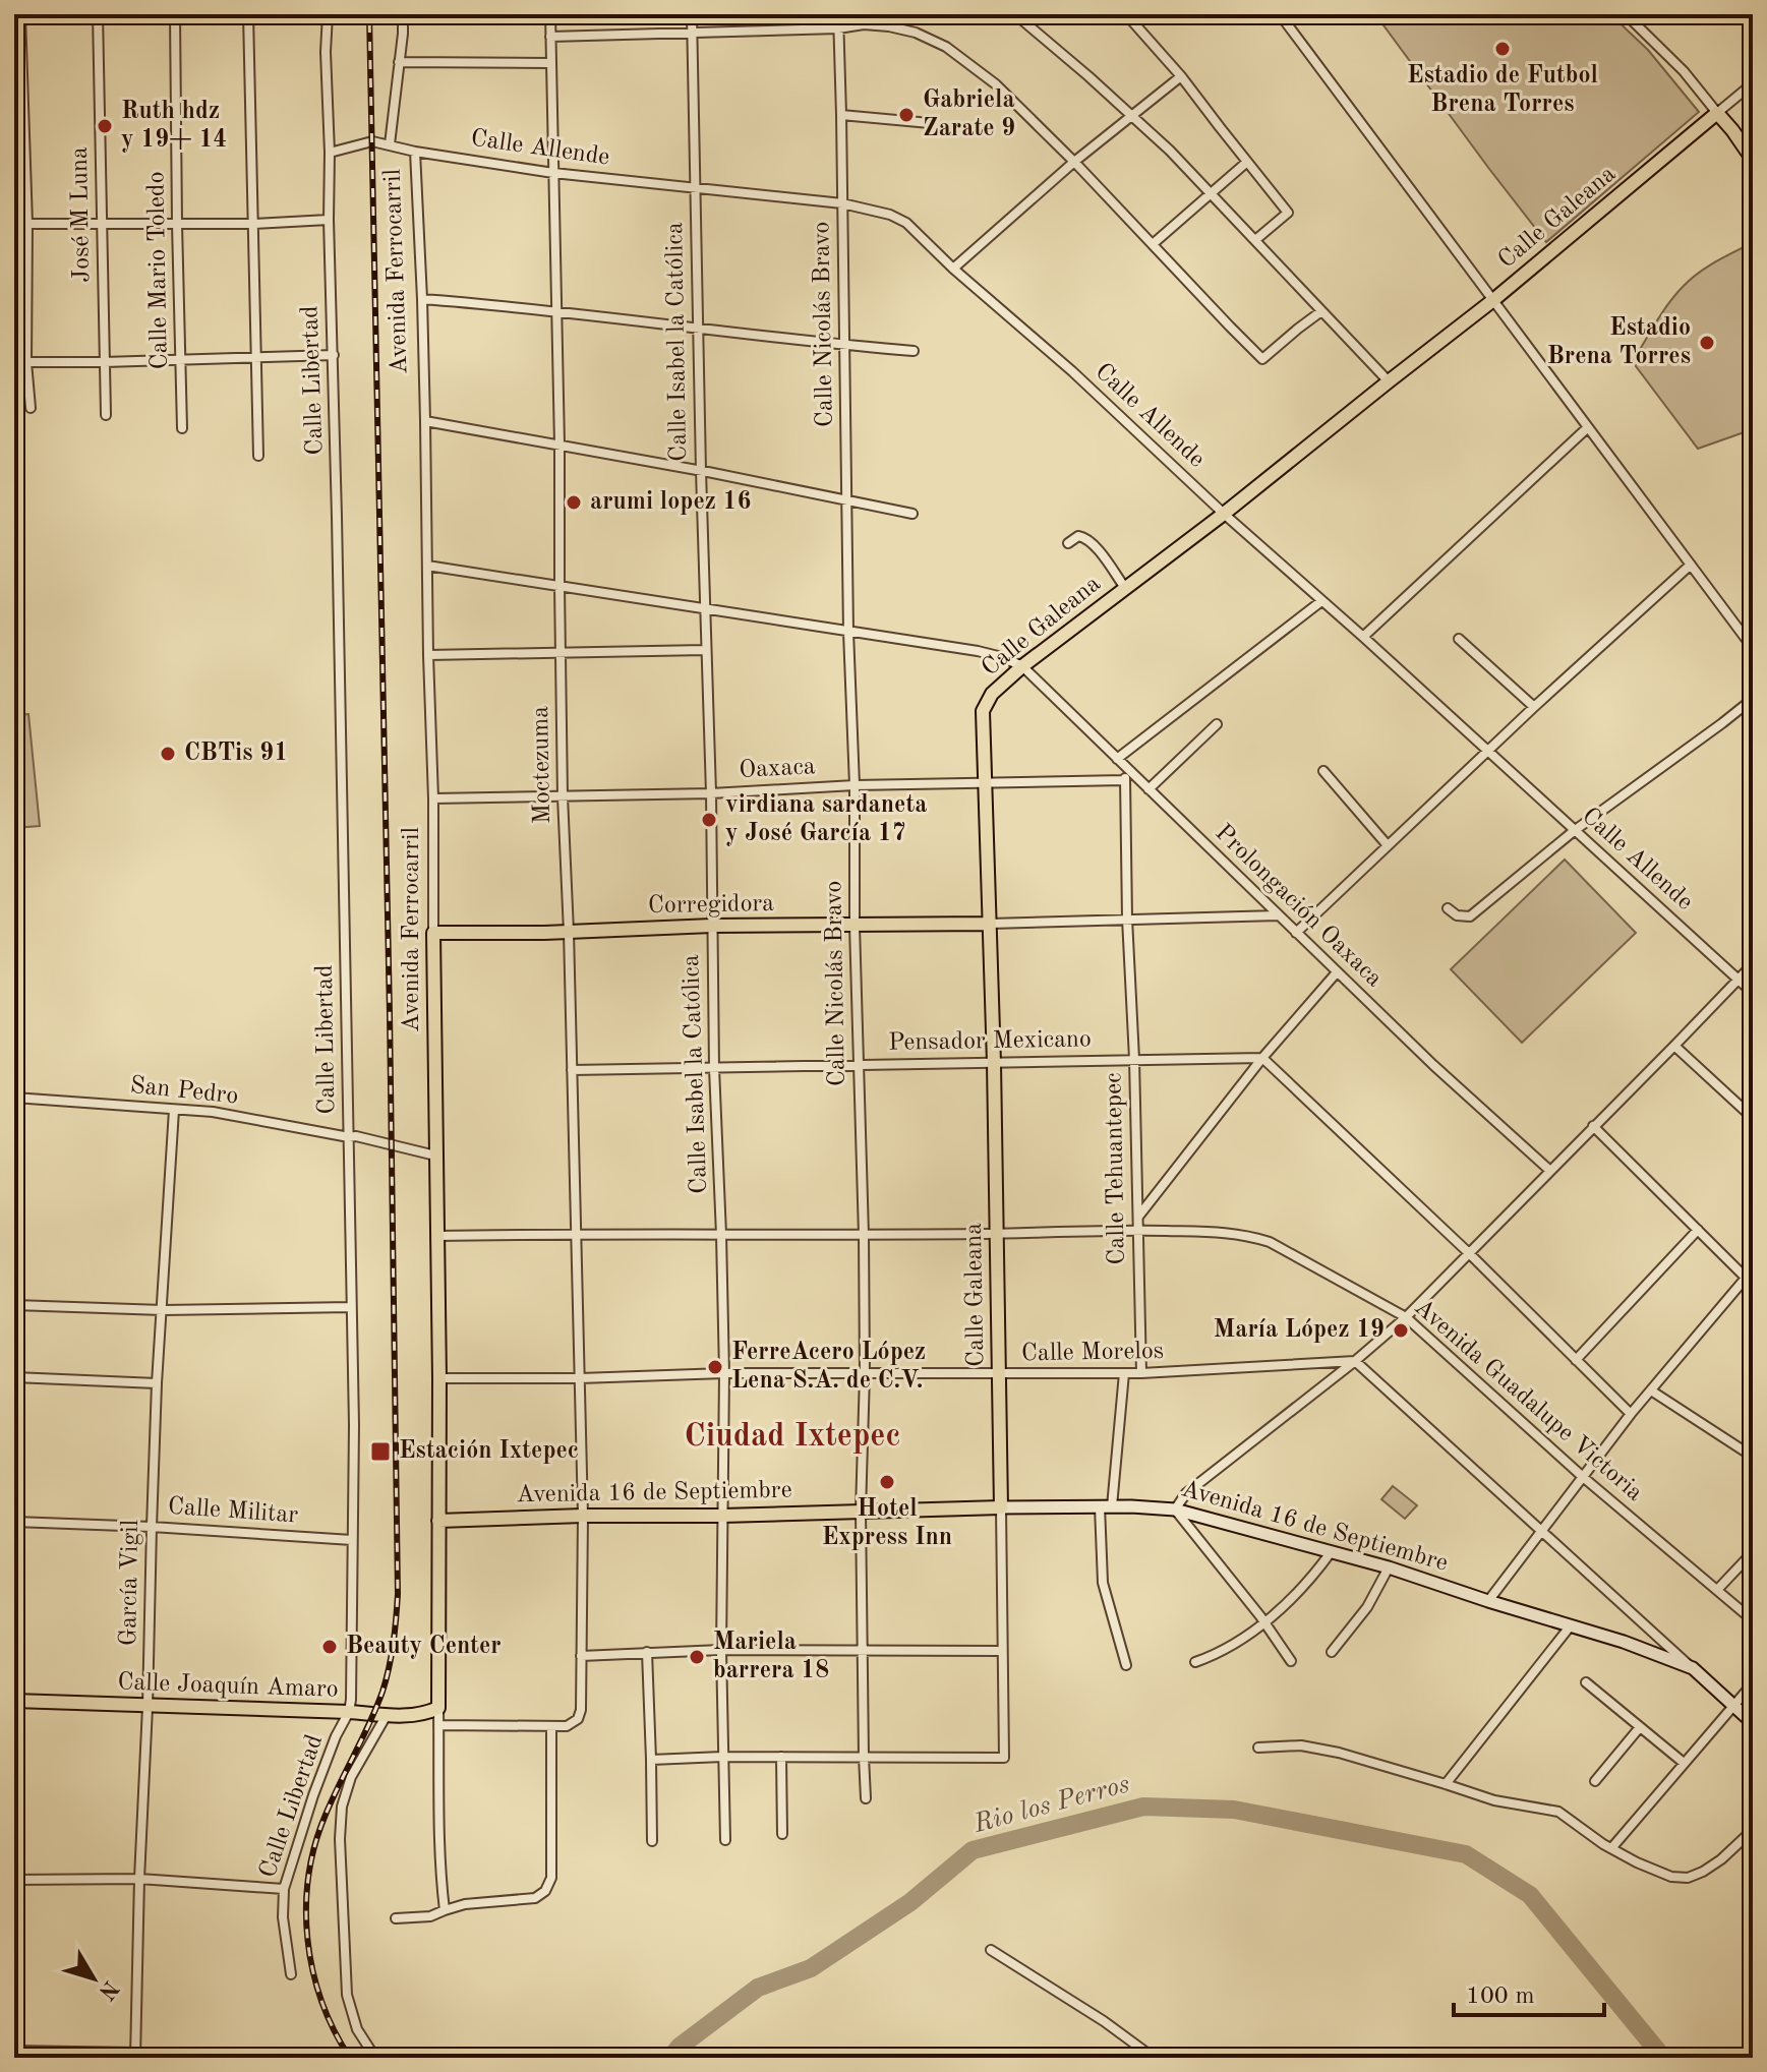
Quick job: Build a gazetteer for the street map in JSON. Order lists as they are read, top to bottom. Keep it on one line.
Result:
{"streets":{"main road":["Calle Galeana","Avenida Ferrocarril","Corregidora","Avenida 16 de Septiembre","Calle Joaquín Amaro"],"street":["Calle Allende","José M Luna","Calle Mario Toledo","Calle Nicolás Bravo","Calle Isabel la Católica","Calle Libertad","Moctezuma","Oaxaca","Prolongación Oaxaca","Pensador Mexicano","San Pedro","Calle Tehuantepec","Calle Morelos","Avenida Guadalupe Victoria","Calle Militar","García Vigil"]},"crossings":[["Calle Allende","Calle Galeana"],["Calle Allende","Avenida Ferrocarril"],["Calle Allende","Calle Nicolás Bravo"],["Calle Allende","Calle Isabel la Católica"],["Calle Allende","Moctezuma"],["Calle Galeana","Oaxaca"],["Calle Galeana","Corregidora"],["Calle Galeana","Prolongación Oaxaca"],["Calle Galeana","Pensador Mexicano"],["Calle Galeana","Calle Morelos"],["Calle Galeana","Avenida Guadalupe Victoria"],["Calle Galeana","Avenida 16 de Septiembre"],["Avenida Ferrocarril","Oaxaca"],["Avenida Ferrocarril","Corregidora"],["Avenida Ferrocarril","San Pedro"],["Avenida Ferrocarril","Calle Morelos"],["Avenida Ferrocarril","Avenida Guadalupe Victoria"],["Avenida Ferrocarril","Avenida 16 de Septiembre"],["Avenida Ferrocarril","Calle Joaquín Amaro"],["Calle Nicolás Bravo","Oaxaca"],["Calle Nicolás Bravo","Corregidora"],["Calle Nicolás Bravo","Pensador Mexicano"],["Calle Nicolás Bravo","Calle Morelos"],["Calle Nicolás Bravo","Avenida Guadalupe Victoria"],["Calle Nicolás Bravo","Avenida 16 de Septiembre"],["Calle Isabel la Católica","Oaxaca"],["Calle Isabel la Católica","Corregidora"],["Calle Isabel la Católica","Pensador Mexicano"],["Calle Isabel la Católica","Calle Morelos"],["Calle Isabel la Católica","Avenida Guadalupe Victoria"],["Calle Isabel la Católica","Avenida 16 de Septiembre"],["Calle Libertad","San Pedro"],["Calle Libertad","Calle Militar"],["Calle Libertad","Calle Joaquín Amaro"],["Moctezuma","Oaxaca"],["Moctezuma","Corregidora"],["Moctezuma","Pensador Mexicano"],["Moctezuma","Calle Morelos"],["Moctezuma","Avenida Guadalupe Victoria"],["Moctezuma","Avenida 16 de Septiembre"],["Oaxaca","Calle Tehuantepec"],["Prolongación Oaxaca","Calle Tehuantepec"],["Pensador Mexicano","Calle Tehuantepec"],["San Pedro","García Vigil"],["Calle Tehuantepec","Calle Morelos"],["Calle Tehuantepec","Avenida Guadalupe Victoria"],["Calle Militar","García Vigil"],["García Vigil","Calle Joaquín Amaro"]],"districts":["Ciudad Ixtepec"],"water":["Rio los Perros"],"places":{"other":["Estadio de Futbol Brena Torres","Gabriela Zarate 9","Ruth hdz y 19+ 14","Estadio Brena Torres","arumi lopez 16","CBTis 91","virdiana sardaneta y José García 17","María López 19","FerreAcero López Lena S.A. de C.V.","Hotel Express Inn","Beauty Center","Mariela barrera 18"],"transit":["Estación Ixtepec"]},"scale_bar":"100 m","north":"bottom right"}
